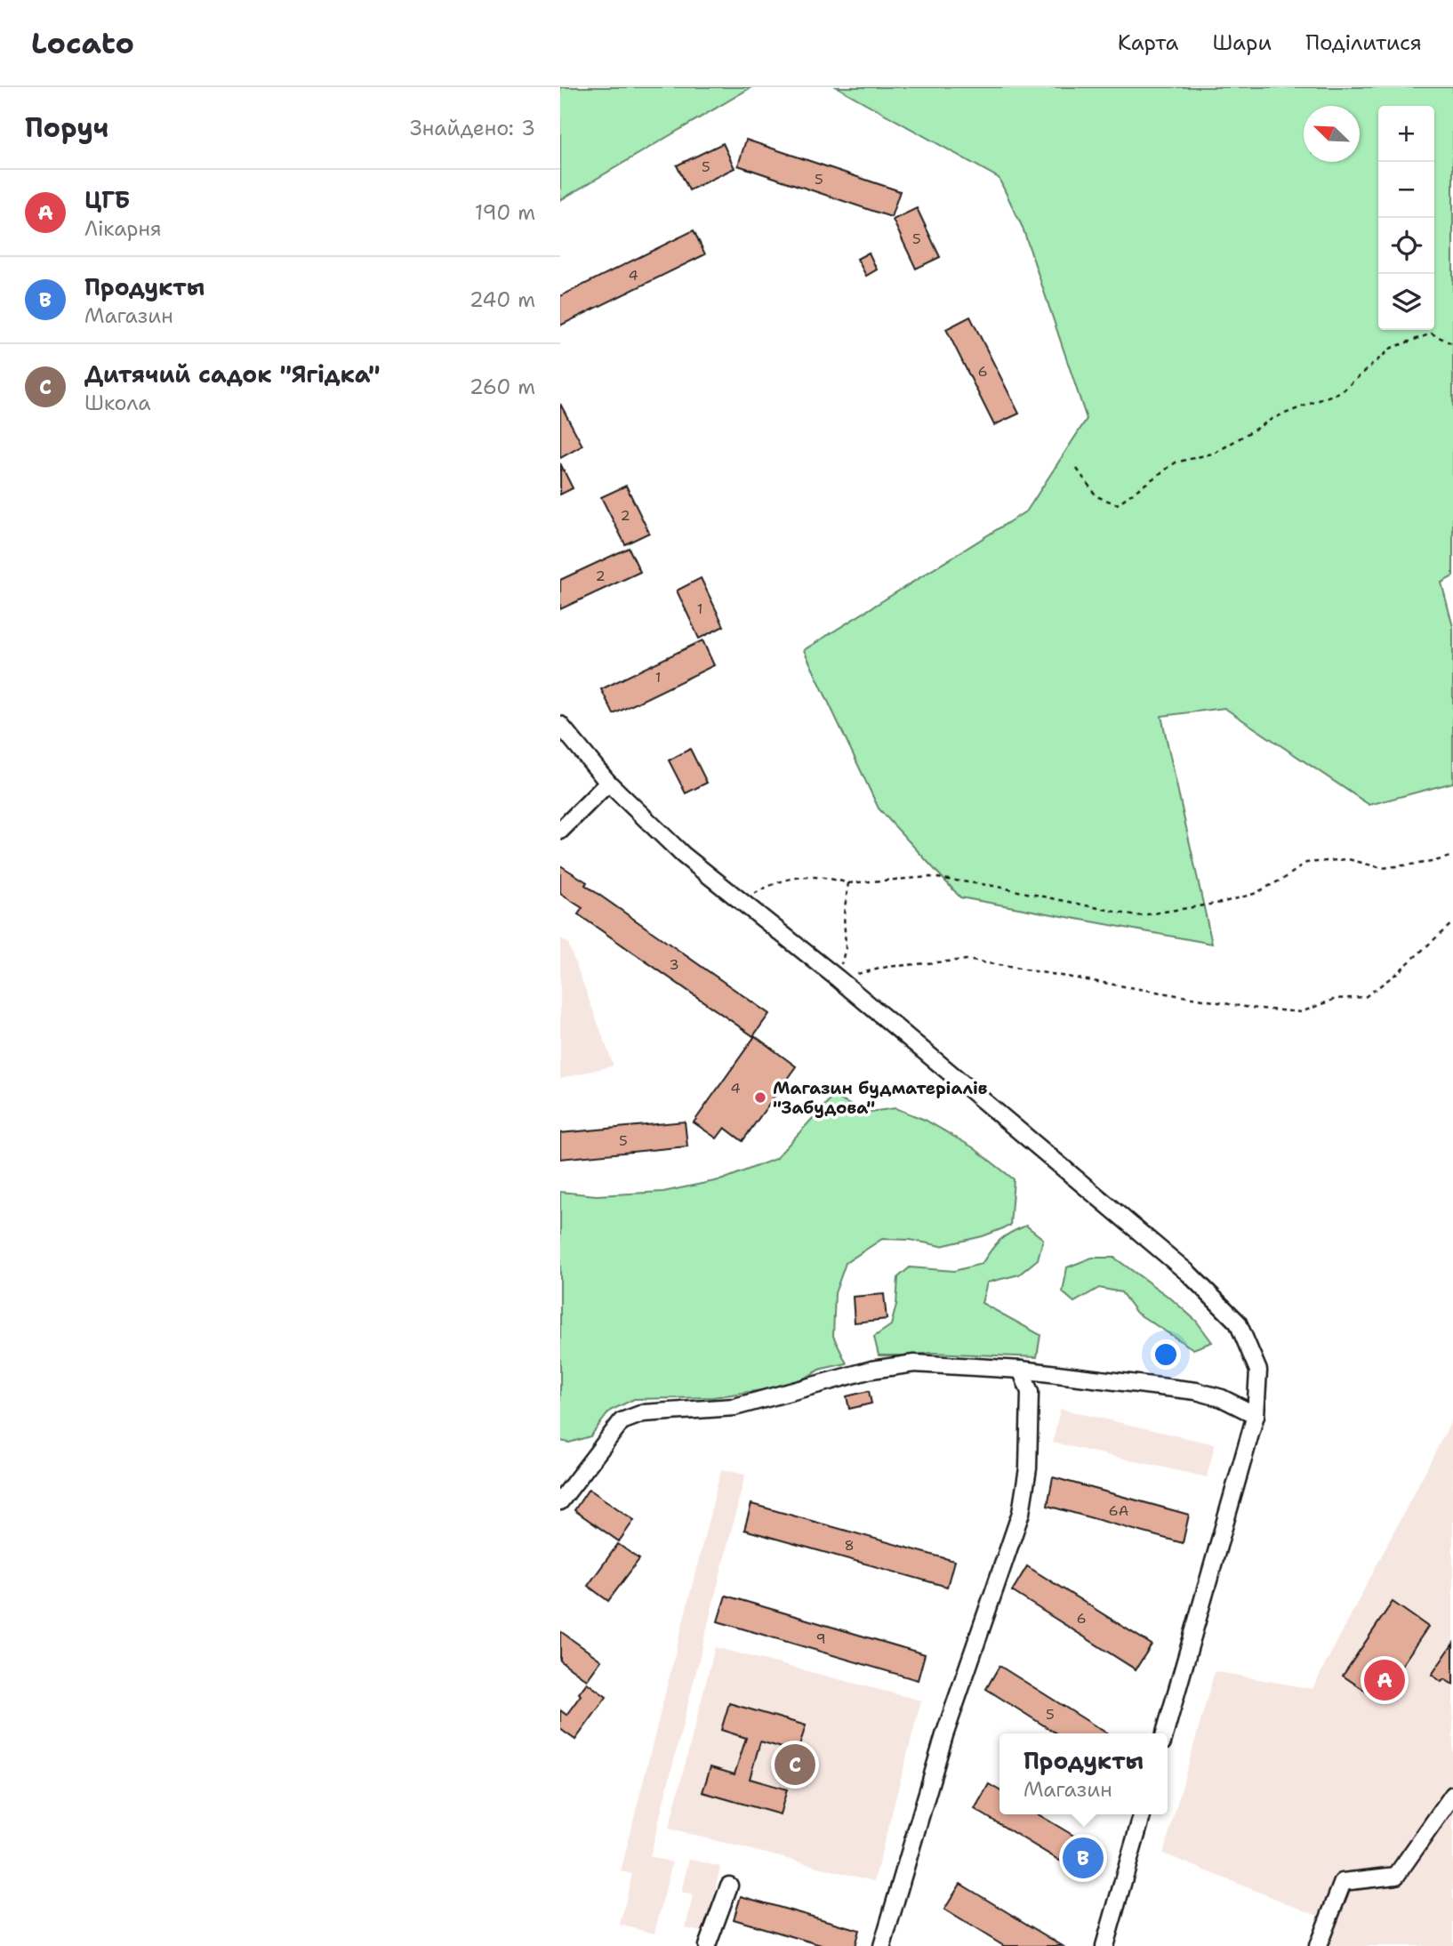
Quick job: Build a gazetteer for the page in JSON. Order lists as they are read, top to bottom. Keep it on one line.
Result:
{"places":["Магазин будматеріалів \"Забудова\""],"house_numbers":["5","5","5","4","6","2","2","1","1","3","4","5","6А","8","6","9","5"],"north":"top left","page":{"header":"Locato","nav":["Карта","Шари","Поділитися"],"heading":["Поруч","Знайдено: 3"],"map_buttons":["+","−"],"list":[{"mark":"A","name":"ЦГБ","note":"Лікарня","value":"190 m"},{"mark":"B","name":"Продукты","note":"Магазин","value":"240 m"},{"mark":"C","name":"Дитячий садок \"Ягідка\"","note":"Школа","value":"260 m"}],"pins":["A","C","B"],"popup":["Продукты","Магазин"]}}
